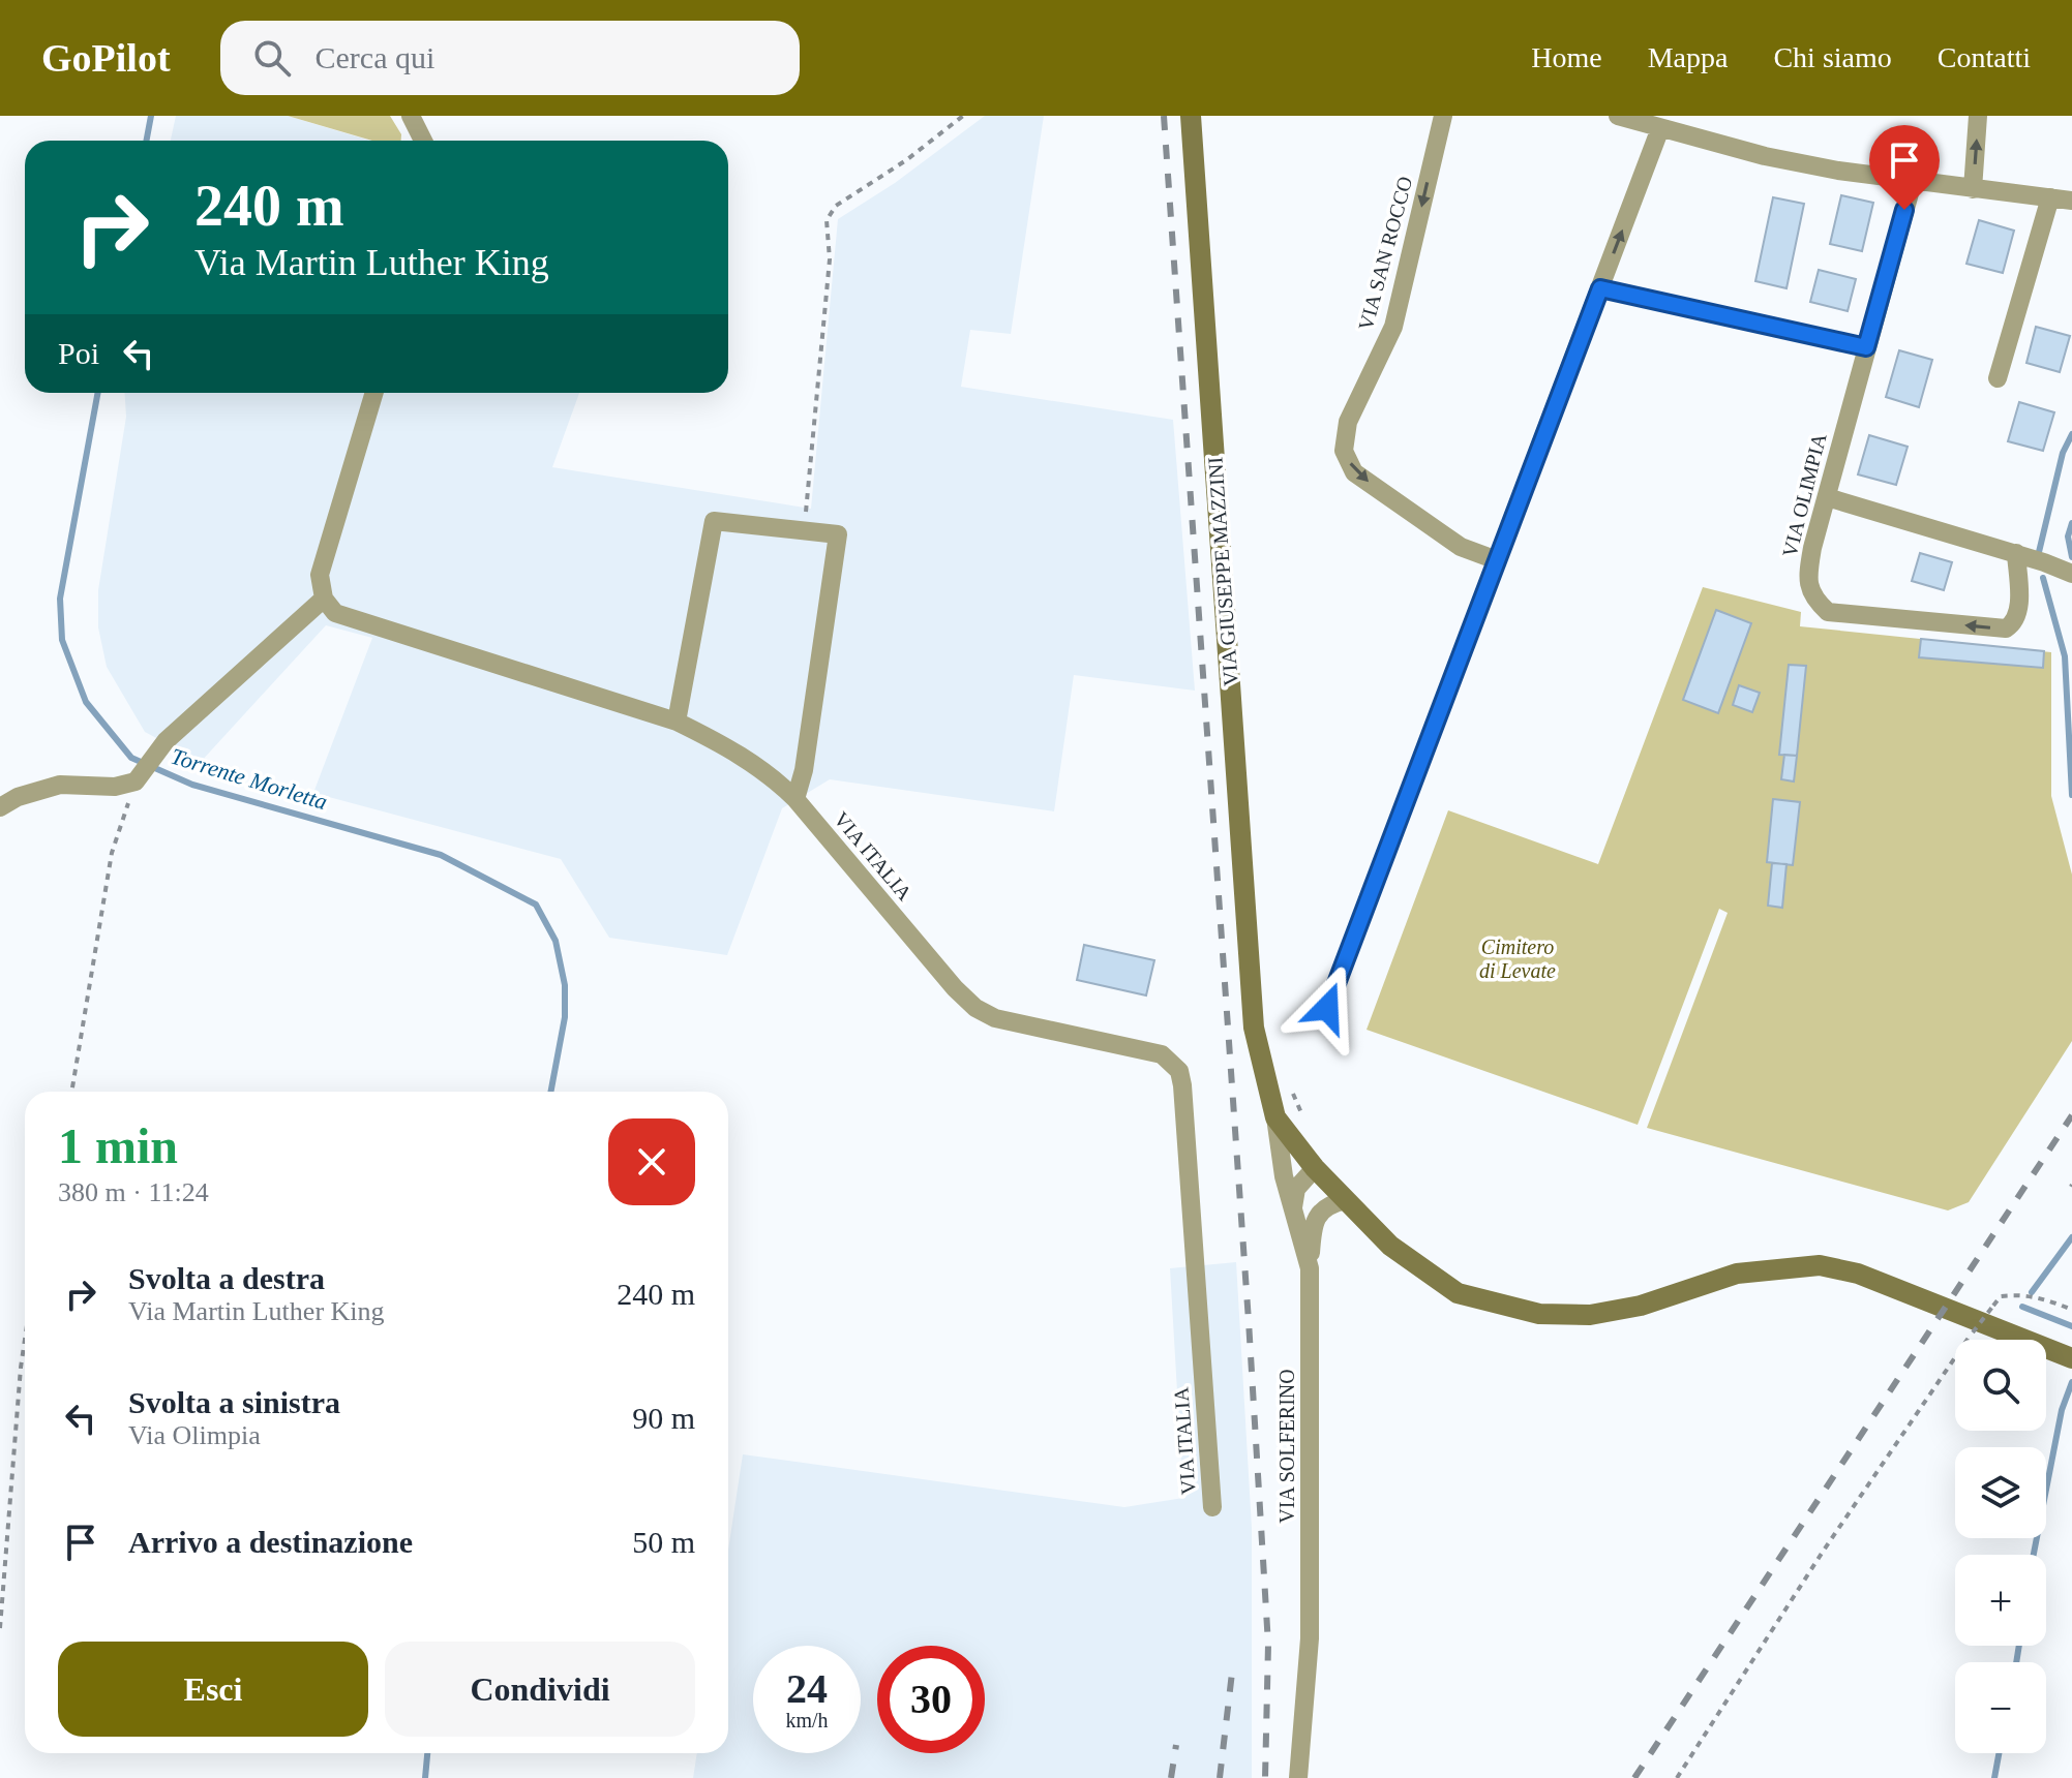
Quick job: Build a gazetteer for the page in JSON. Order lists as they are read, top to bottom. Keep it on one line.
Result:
{"streets":{"street":["VIA SAN ROCCO","VIA OLIMPIA","VIA GIUSEPPE MAZZINI","VIA ITALIA","VIA SOLFERINO"]},"crossings":[["VIA GIUSEPPE MAZZINI","VIA SOLFERINO"]],"one_way":["VIA SAN ROCCO"],"water":["Torrente Morletta"],"parks":["Cimitero di Levate"],"page":{"header":"GoPilot","search":"Cerca qui","nav":["Home","Mappa","Chi siamo","Contatti"],"turn":["240 m","Via Martin Luther King"],"then":"Poi","heading":["1 min","380 m · 11:24"],"list":[{"name":"Svolta a destra","note":"Via Martin Luther King","value":"240 m"},{"name":"Svolta a sinistra","note":"Via Olimpia","value":"90 m"},{"name":"Arrivo a destinazione","value":"50 m"}],"map_buttons":["+","−"],"buttons":["Esci","Condividi"],"speed":"24 km/h","limit":"30"}}
